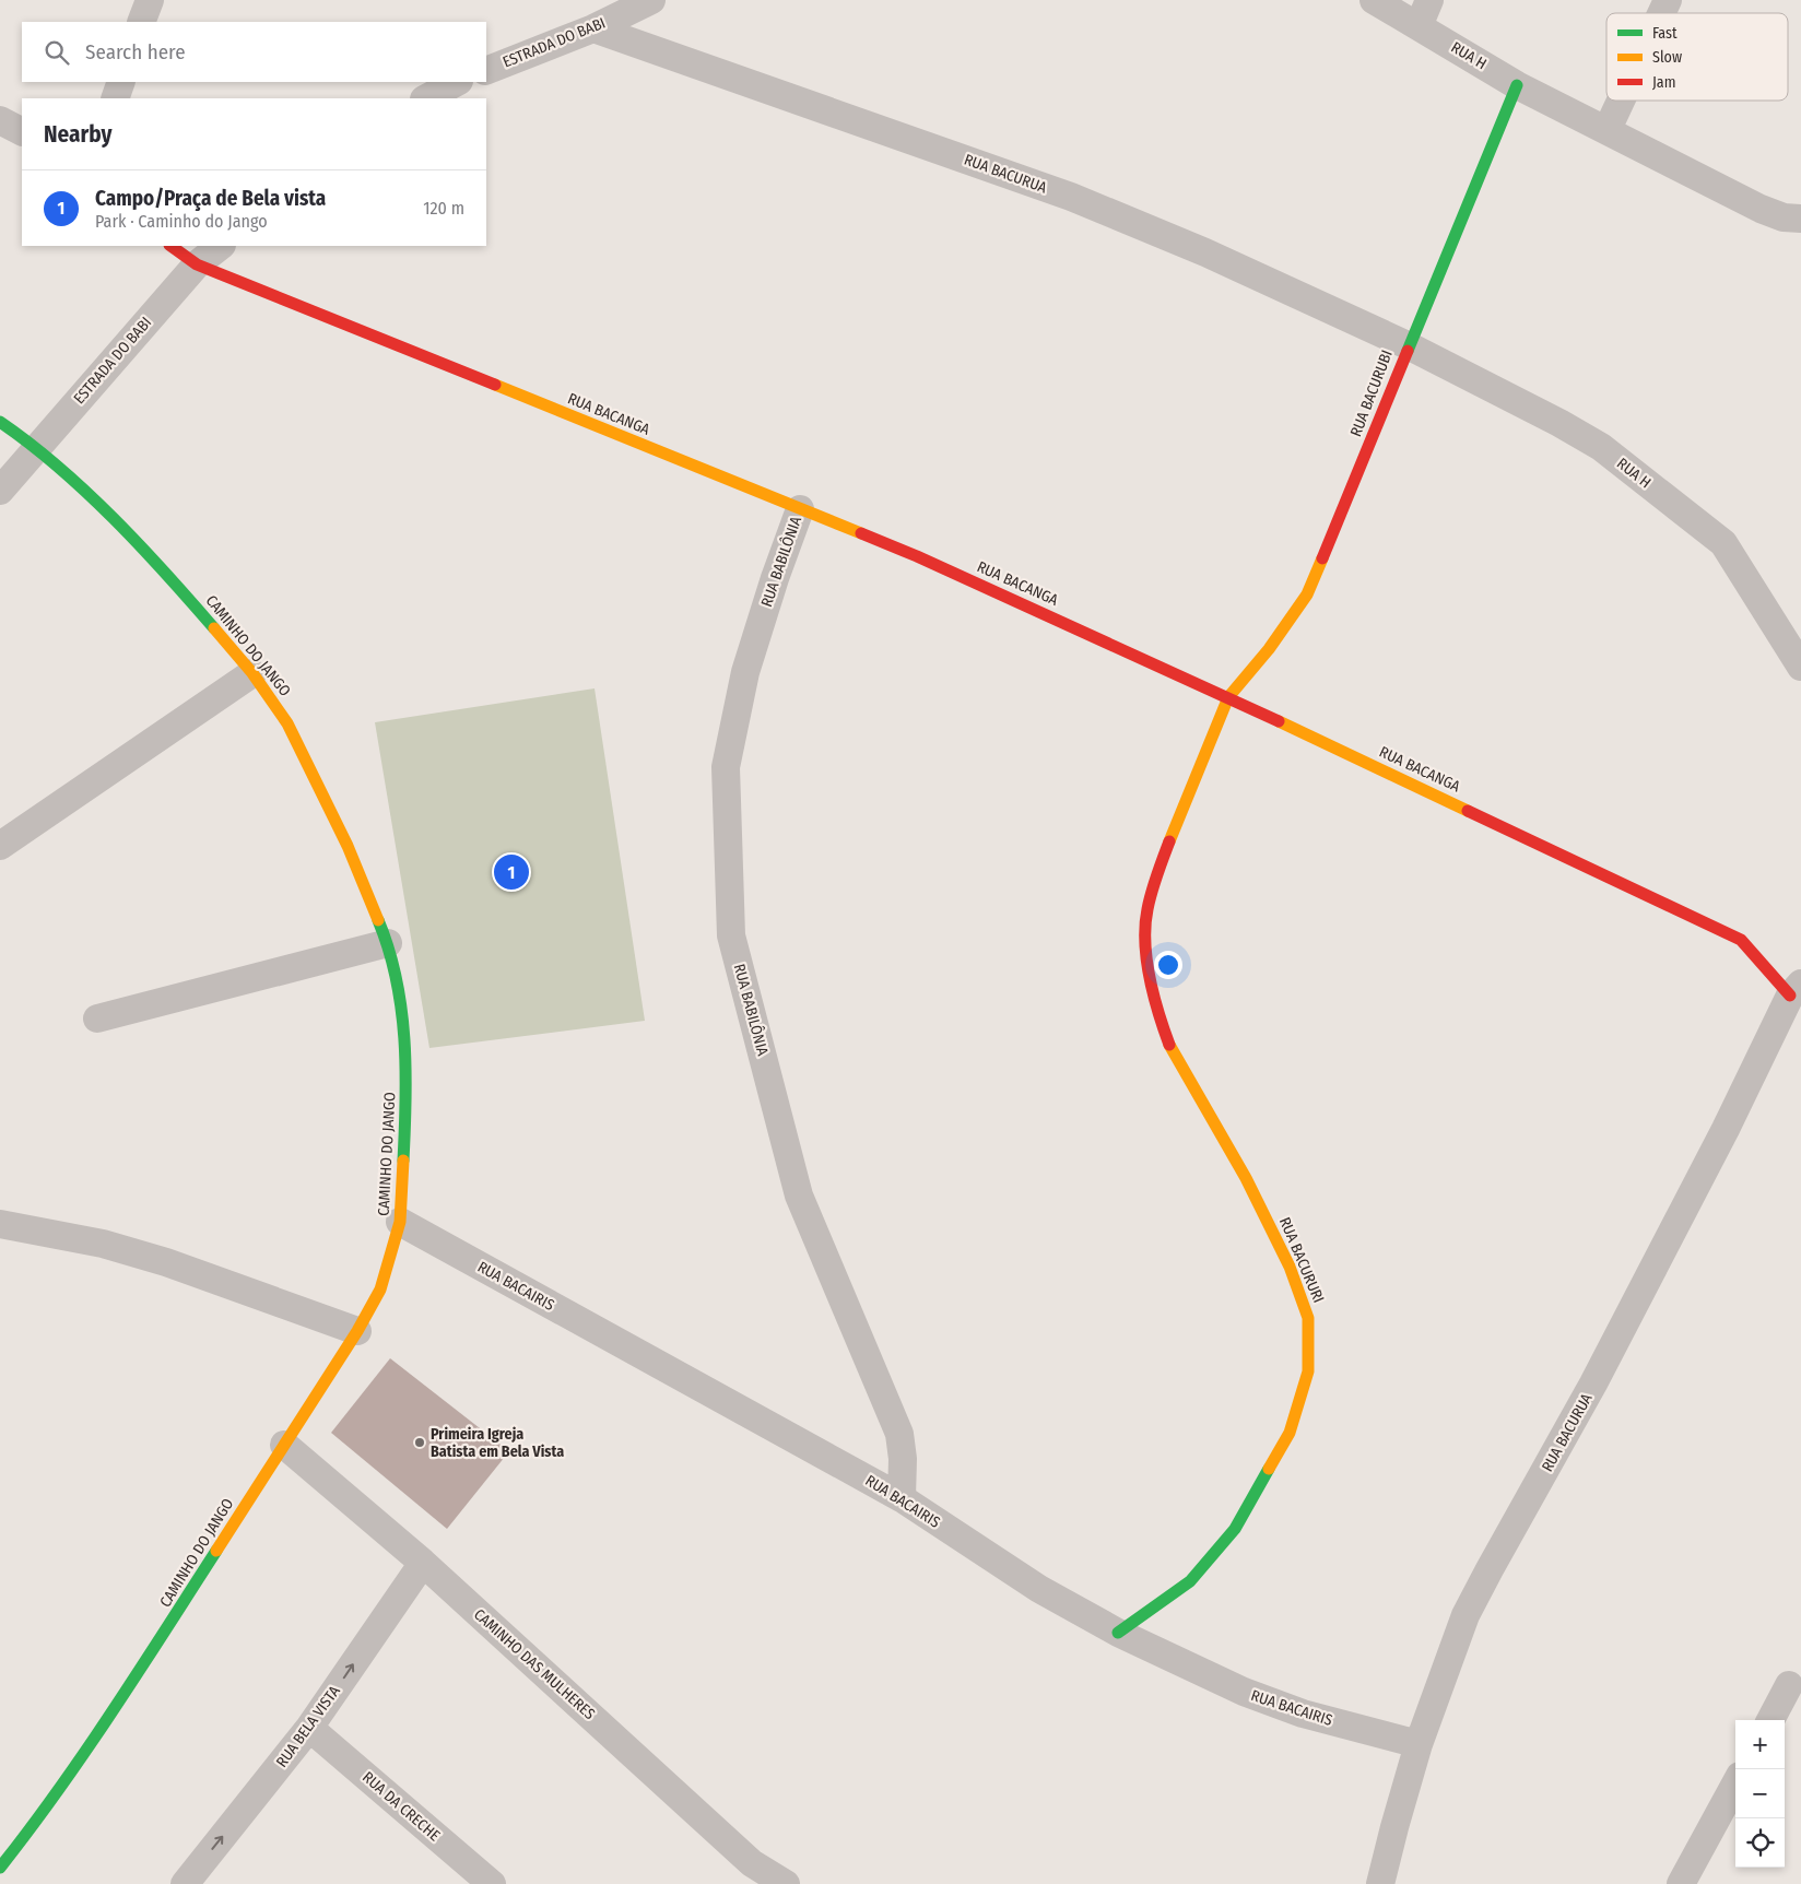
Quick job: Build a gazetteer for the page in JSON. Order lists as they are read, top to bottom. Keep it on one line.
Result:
{"streets":{"street":["ESTRADA DO BABI","RUA H","RUA BACURUA","RUA BACURUBI","RUA BACANGA","RUA BABILÔNIA","CAMINHO DO JANGO","RUA BACURURI","RUA BACAIRIS","CAMINHO DAS MULHERES","RUA BELA VISTA","RUA DA CRECHE"]},"crossings":[["ESTRADA DO BABI","RUA BACURUA"],["ESTRADA DO BABI","RUA BACANGA"],["ESTRADA DO BABI","CAMINHO DO JANGO"],["RUA H","RUA BACURUA"],["RUA H","RUA BACURUBI"],["RUA BACURUA","RUA BACURUBI"],["RUA BACURUA","RUA BACANGA"],["RUA BACURUA","RUA BACAIRIS"],["RUA BACURUBI","RUA BACANGA"],["RUA BACURUBI","RUA BACURURI"],["RUA BACANGA","RUA BABILÔNIA"],["RUA BABILÔNIA","RUA BACAIRIS"],["CAMINHO DO JANGO","RUA BACAIRIS"],["CAMINHO DO JANGO","CAMINHO DAS MULHERES"],["RUA BACURURI","RUA BACAIRIS"],["CAMINHO DAS MULHERES","RUA BELA VISTA"],["RUA BELA VISTA","RUA DA CRECHE"]],"one_way":["RUA BELA VISTA"],"places":["Primeira Igreja Batista em Bela Vista"],"legend":["Fast","Slow","Jam"],"page":{"search":"Search here","heading":"Nearby","list":[{"mark":"1","name":"Campo/Praça de Bela vista","note":"Park · Caminho do Jango","value":"120 m"}],"pins":"1","map_buttons":["+","−"]}}
